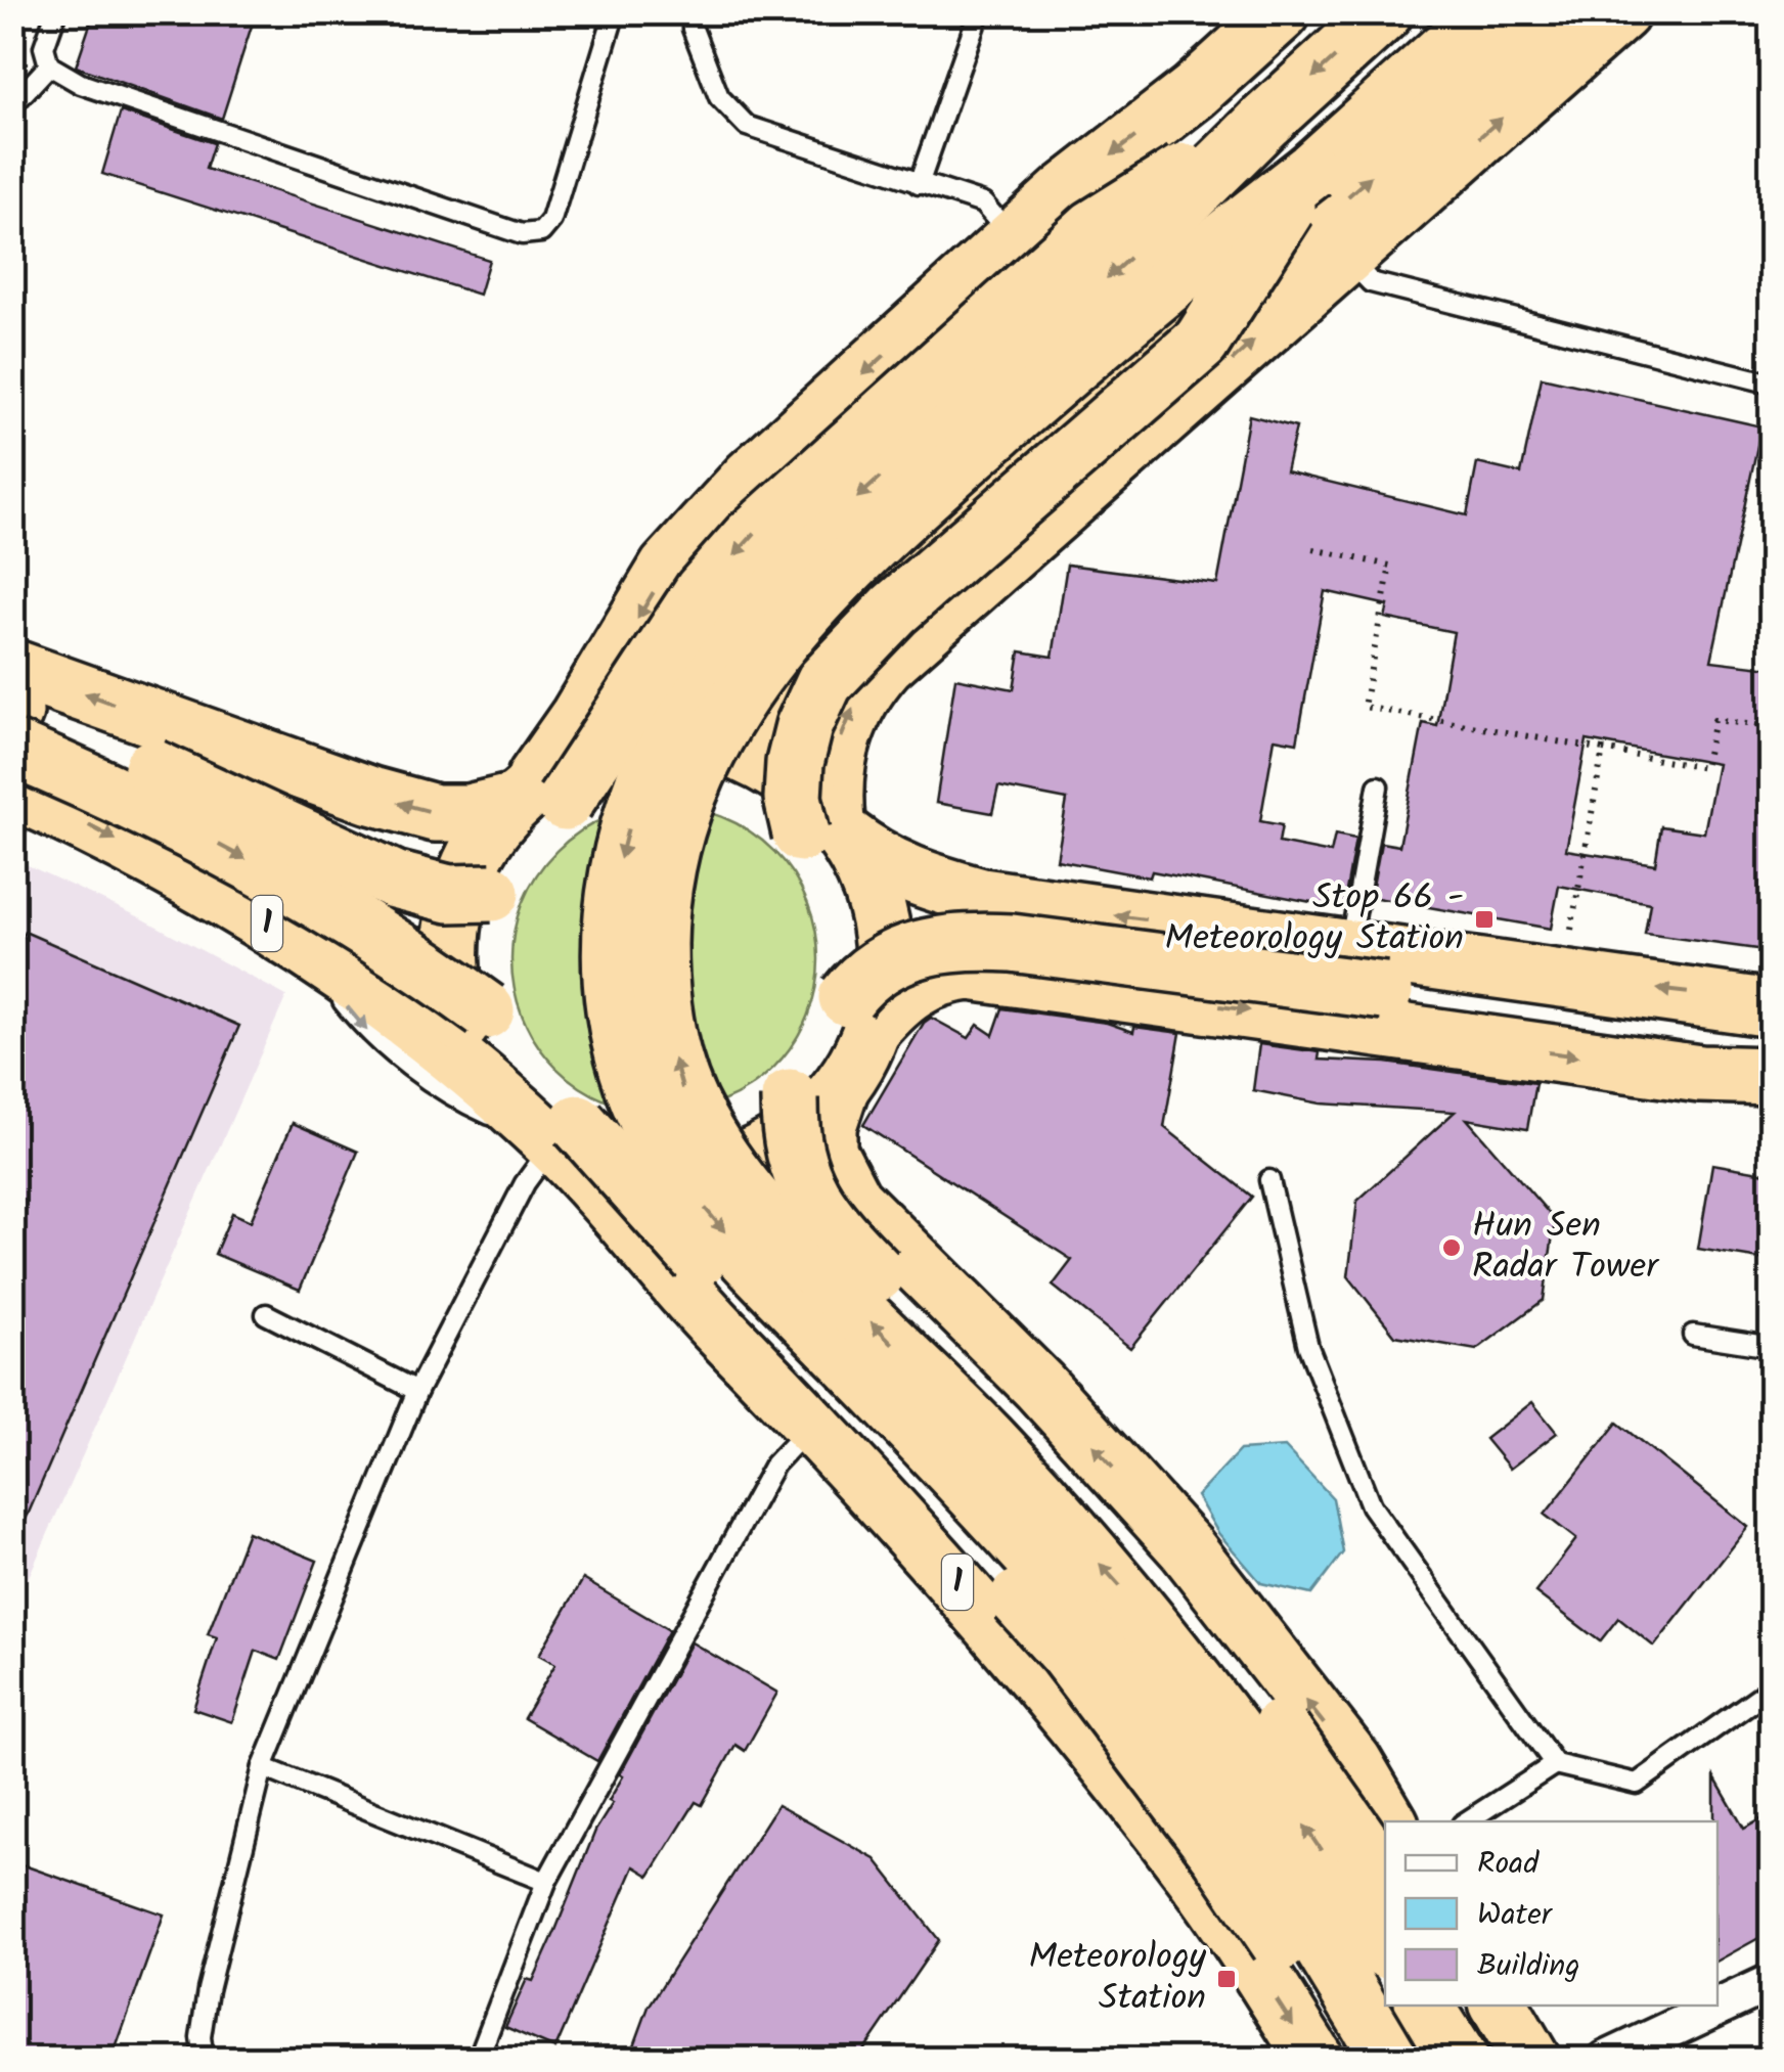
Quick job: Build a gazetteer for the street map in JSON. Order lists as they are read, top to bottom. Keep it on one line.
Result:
{"streets":{"highway":["1"]},"places":{"transit":["Stop 66 - Meteorology Station","Meteorology Station"],"other":["Hun Sen Radar Tower"]},"legend":["Road","Water","Building"]}
